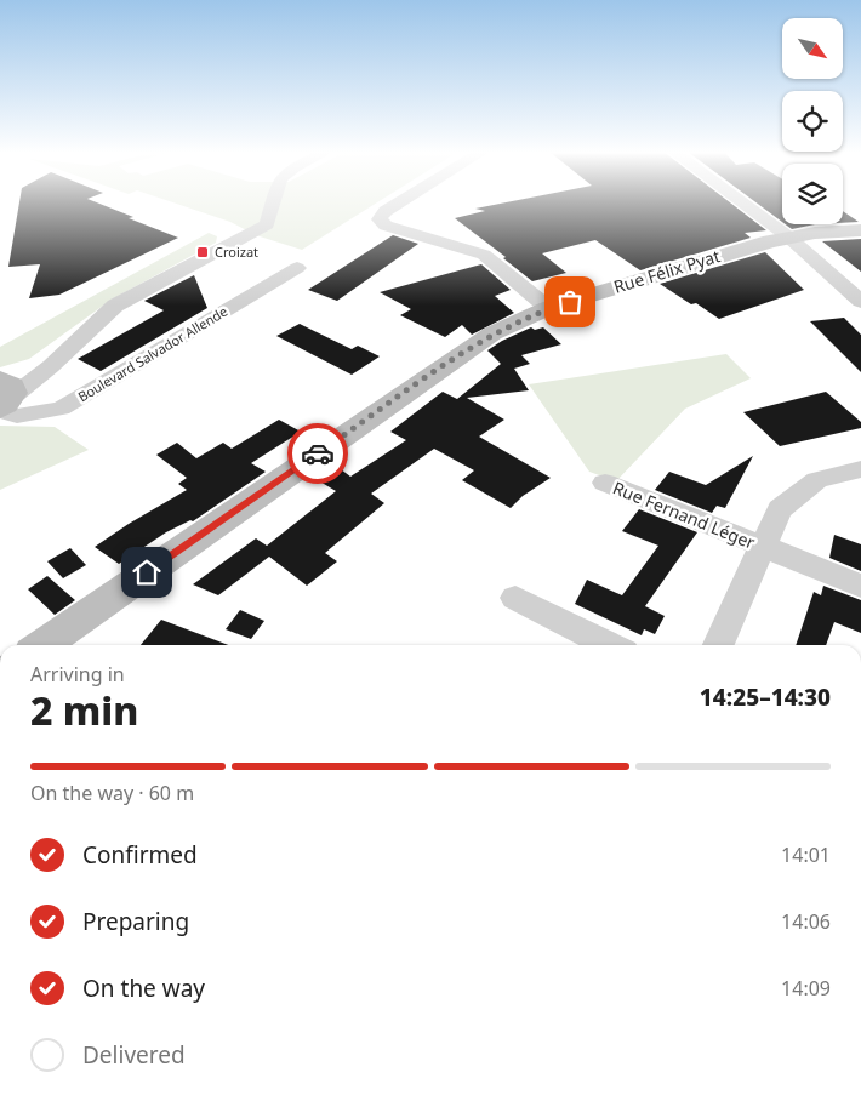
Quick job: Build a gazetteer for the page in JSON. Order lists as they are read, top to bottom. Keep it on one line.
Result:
{"streets":{"street":["Rue Félix Pyat","Boulevard Salvador Allende","Rue Fernand Léger"]},"places":{"transit":["Croizat"]},"north":"bottom right","page":{"heading":["2 min","Arriving in","14:25–14:30"],"bar":"On the way · 60 m","list":[["Confirmed","14:01"],["Preparing","14:06"],["On the way","14:09"],"Delivered"]}}
